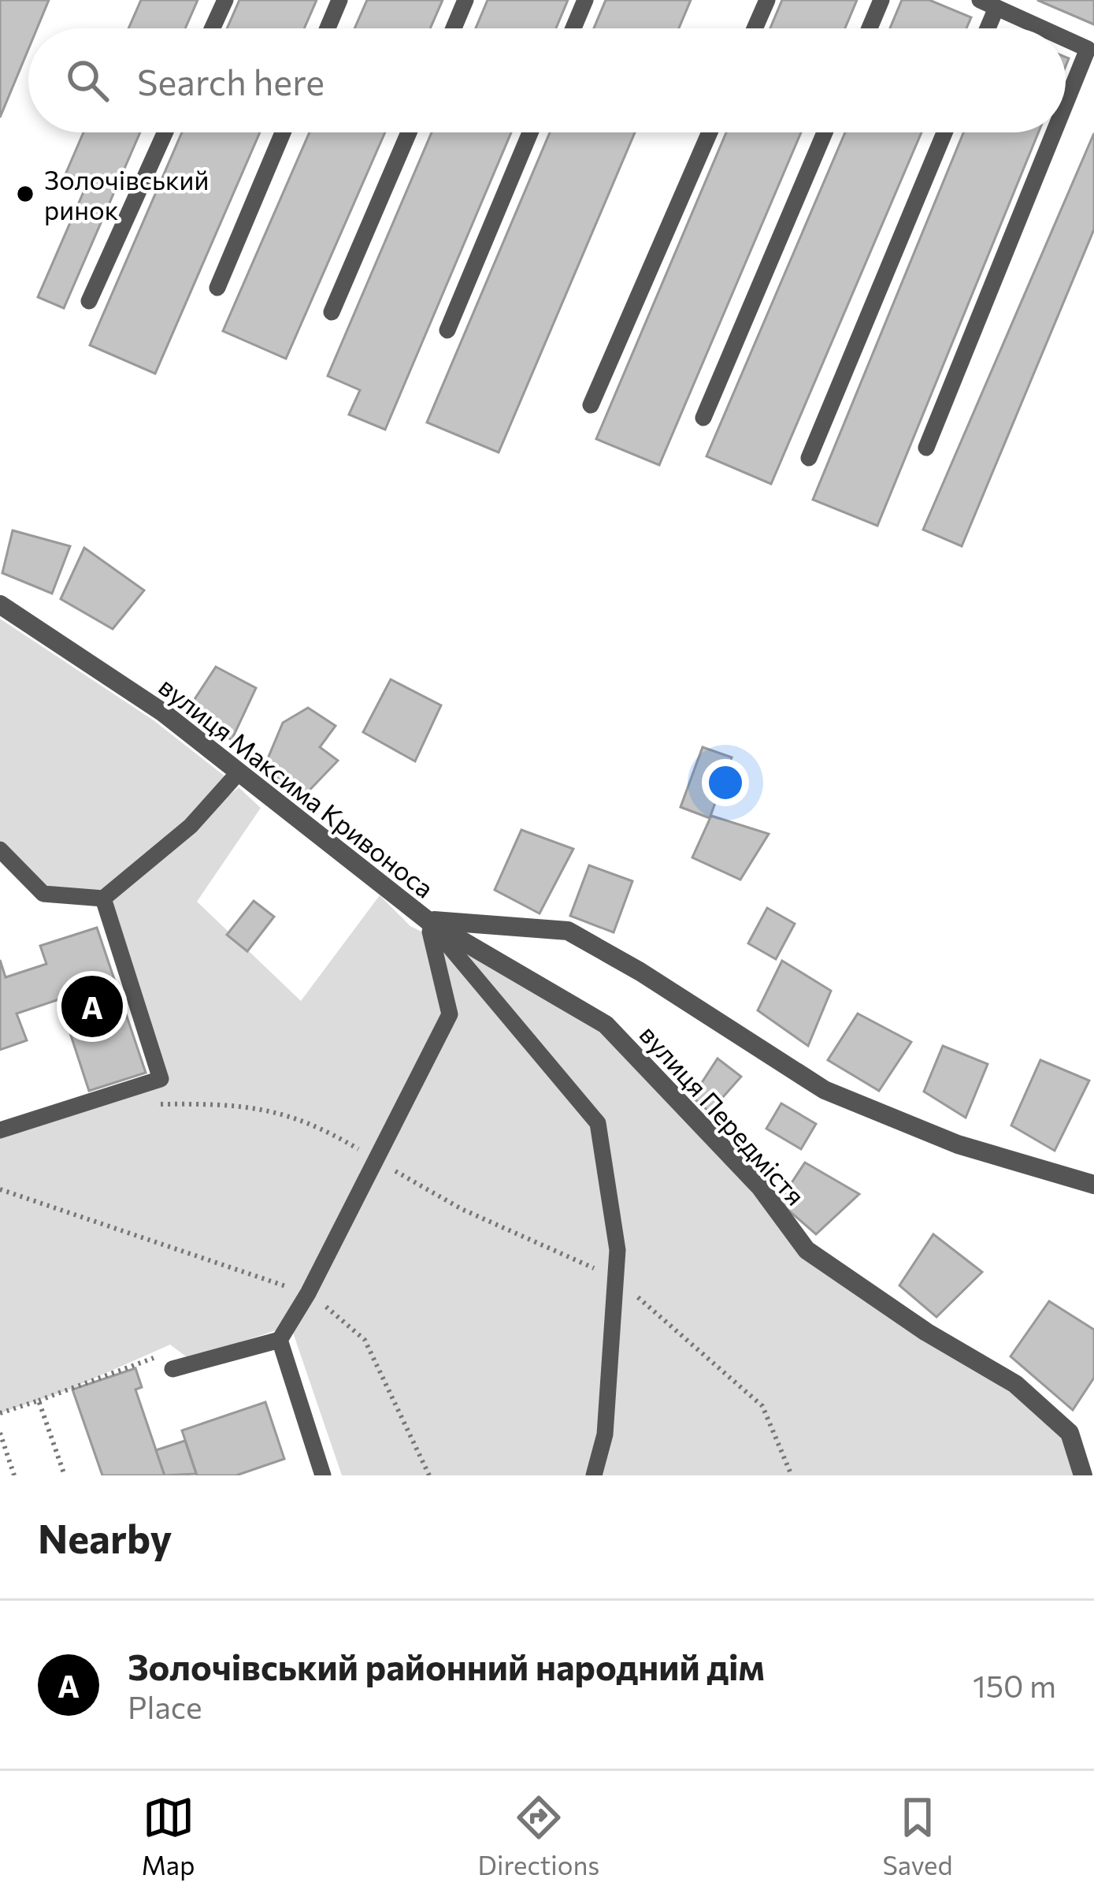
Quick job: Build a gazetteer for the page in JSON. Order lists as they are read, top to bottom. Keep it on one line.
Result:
{"streets":{"street":["вулиця Максима Кривоноса","вулиця Передмістя"]},"crossings":[["вулиця Максима Кривоноса","вулиця Передмістя"]],"places":["Золочівський ринок"],"page":{"search":"Search here","pins":"A","heading":"Nearby","list":[{"mark":"A","name":"Золочівський районний народний дім","note":"Place","value":"150 m"}],"nav":["Map","Directions","Saved"]}}
